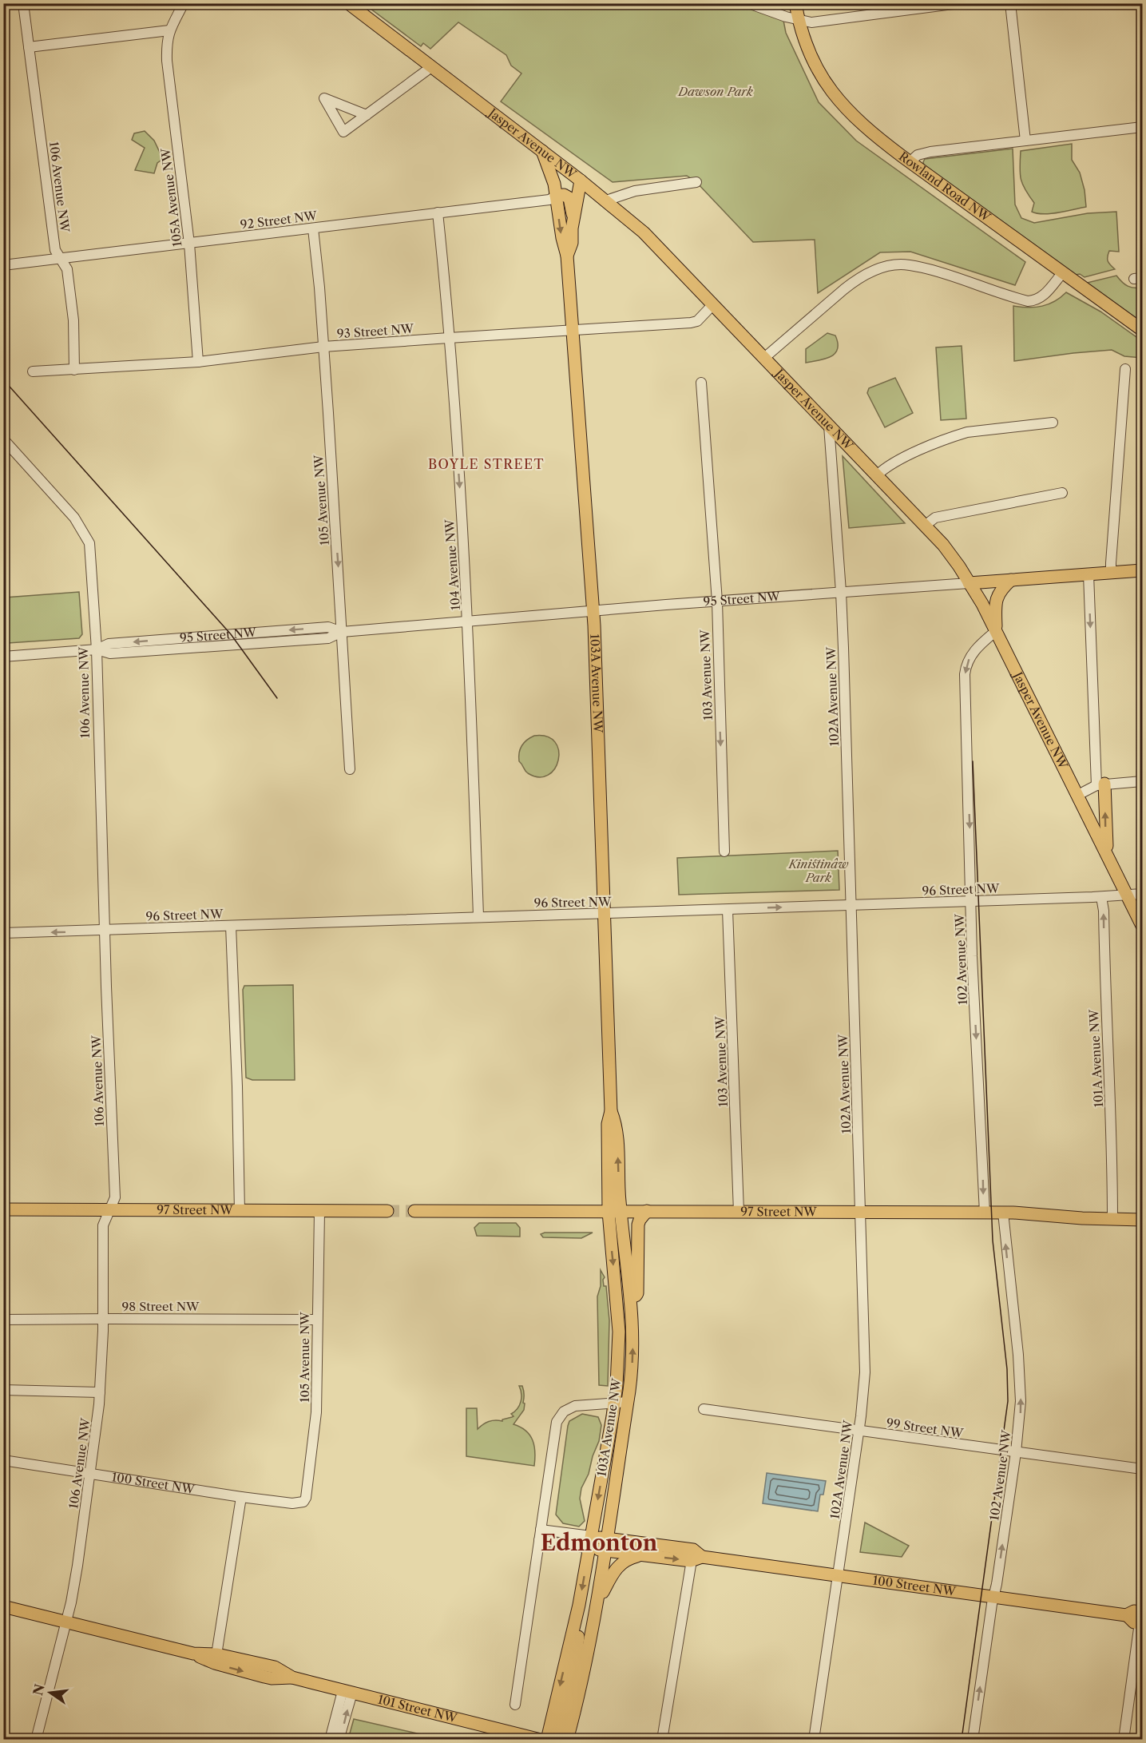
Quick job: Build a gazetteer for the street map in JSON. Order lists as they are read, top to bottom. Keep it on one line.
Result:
{"streets":{"main road":["Jasper Avenue NW","Rowland Road NW","95 Street NW","103A Avenue NW","97 Street NW","100 Street NW","101 Street NW"],"street":["106 Avenue NW","105A Avenue NW","92 Street NW","93 Street NW","105 Avenue NW","104 Avenue NW","103 Avenue NW","102A Avenue NW","96 Street NW","102 Avenue NW","101A Avenue NW","98 Street NW","99 Street NW"]},"crossings":[["Jasper Avenue NW","93 Street NW"],["Jasper Avenue NW","95 Street NW"],["Jasper Avenue NW","103A Avenue NW"],["Jasper Avenue NW","102A Avenue NW"],["Jasper Avenue NW","96 Street NW"],["Jasper Avenue NW","102 Avenue NW"],["106 Avenue NW","92 Street NW"],["106 Avenue NW","93 Street NW"],["106 Avenue NW","95 Street NW"],["106 Avenue NW","96 Street NW"],["106 Avenue NW","97 Street NW"],["106 Avenue NW","98 Street NW"],["106 Avenue NW","100 Street NW"],["106 Avenue NW","101 Street NW"],["105A Avenue NW","92 Street NW"],["105A Avenue NW","93 Street NW"],["92 Street NW","105 Avenue NW"],["92 Street NW","104 Avenue NW"],["92 Street NW","103A Avenue NW"],["93 Street NW","105 Avenue NW"],["93 Street NW","104 Avenue NW"],["93 Street NW","103A Avenue NW"],["105 Avenue NW","95 Street NW"],["105 Avenue NW","97 Street NW"],["105 Avenue NW","98 Street NW"],["105 Avenue NW","100 Street NW"],["104 Avenue NW","95 Street NW"],["104 Avenue NW","96 Street NW"],["95 Street NW","103 Avenue NW"],["95 Street NW","103A Avenue NW"],["95 Street NW","102A Avenue NW"],["103 Avenue NW","96 Street NW"],["103 Avenue NW","97 Street NW"],["103A Avenue NW","96 Street NW"],["103A Avenue NW","97 Street NW"],["103A Avenue NW","100 Street NW"],["102A Avenue NW","96 Street NW"],["102A Avenue NW","97 Street NW"],["102A Avenue NW","99 Street NW"],["102A Avenue NW","100 Street NW"],["96 Street NW","102 Avenue NW"],["96 Street NW","101A Avenue NW"],["102 Avenue NW","97 Street NW"],["102 Avenue NW","99 Street NW"],["102 Avenue NW","100 Street NW"],["101A Avenue NW","97 Street NW"]],"one_way":["104 Avenue NW","101A Avenue NW"],"districts":["BOYLE STREET","Edmonton"],"parks":["Dawson Park","Kinistinâw Park"],"north":"left"}
